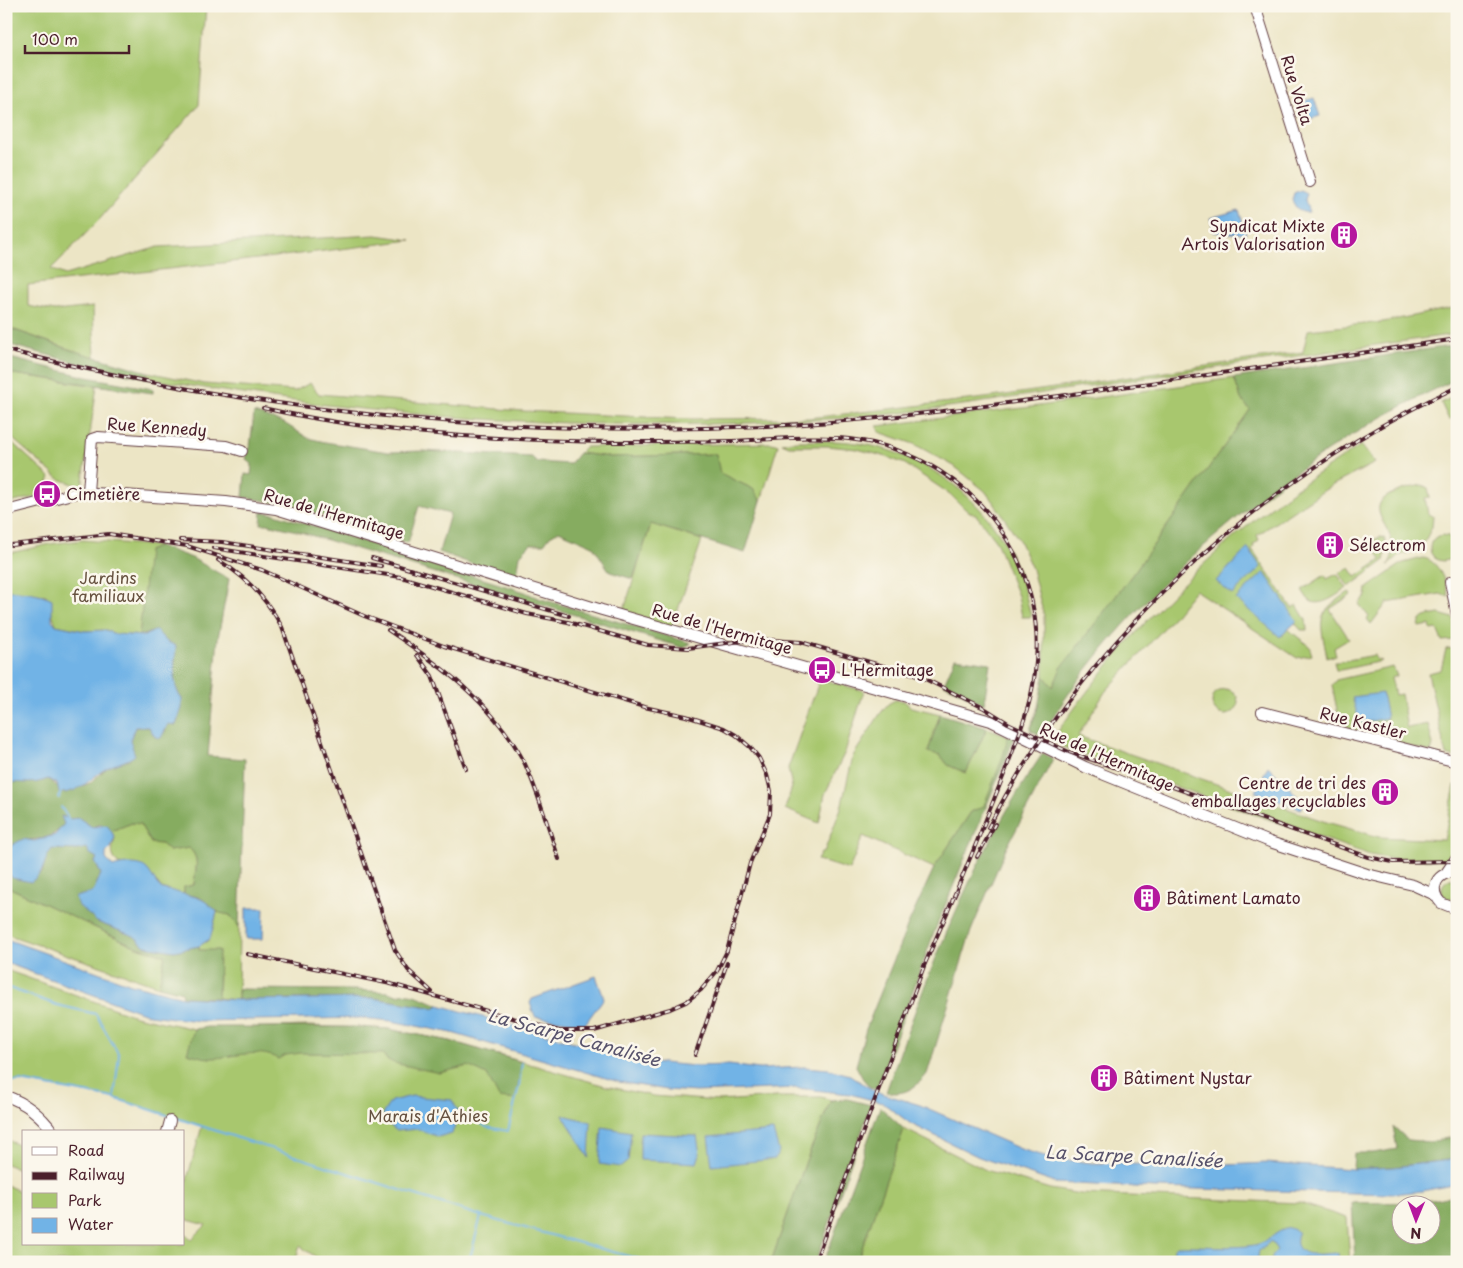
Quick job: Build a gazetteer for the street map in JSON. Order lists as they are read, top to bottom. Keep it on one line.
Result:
{"streets":{"street":["Rue Volta","Rue Kennedy","Rue de l'Hermitage","Rue Kastler"]},"crossings":[["Rue Kennedy","Rue de l'Hermitage"]],"water":["La Scarpe Canalisée"],"parks":["Jardins familiaux","Marais d'Athies"],"places":{"building":["Syndicat Mixte Artois Valorisation","Sélectrom","Centre de tri des emballages recyclables","Bâtiment Lamato","Bâtiment Nystar"],"bus stop":["Cimetière","L'Hermitage"]},"legend":["Road","Railway","Park","Water"],"scale_bar":"100 m","north":"bottom"}
